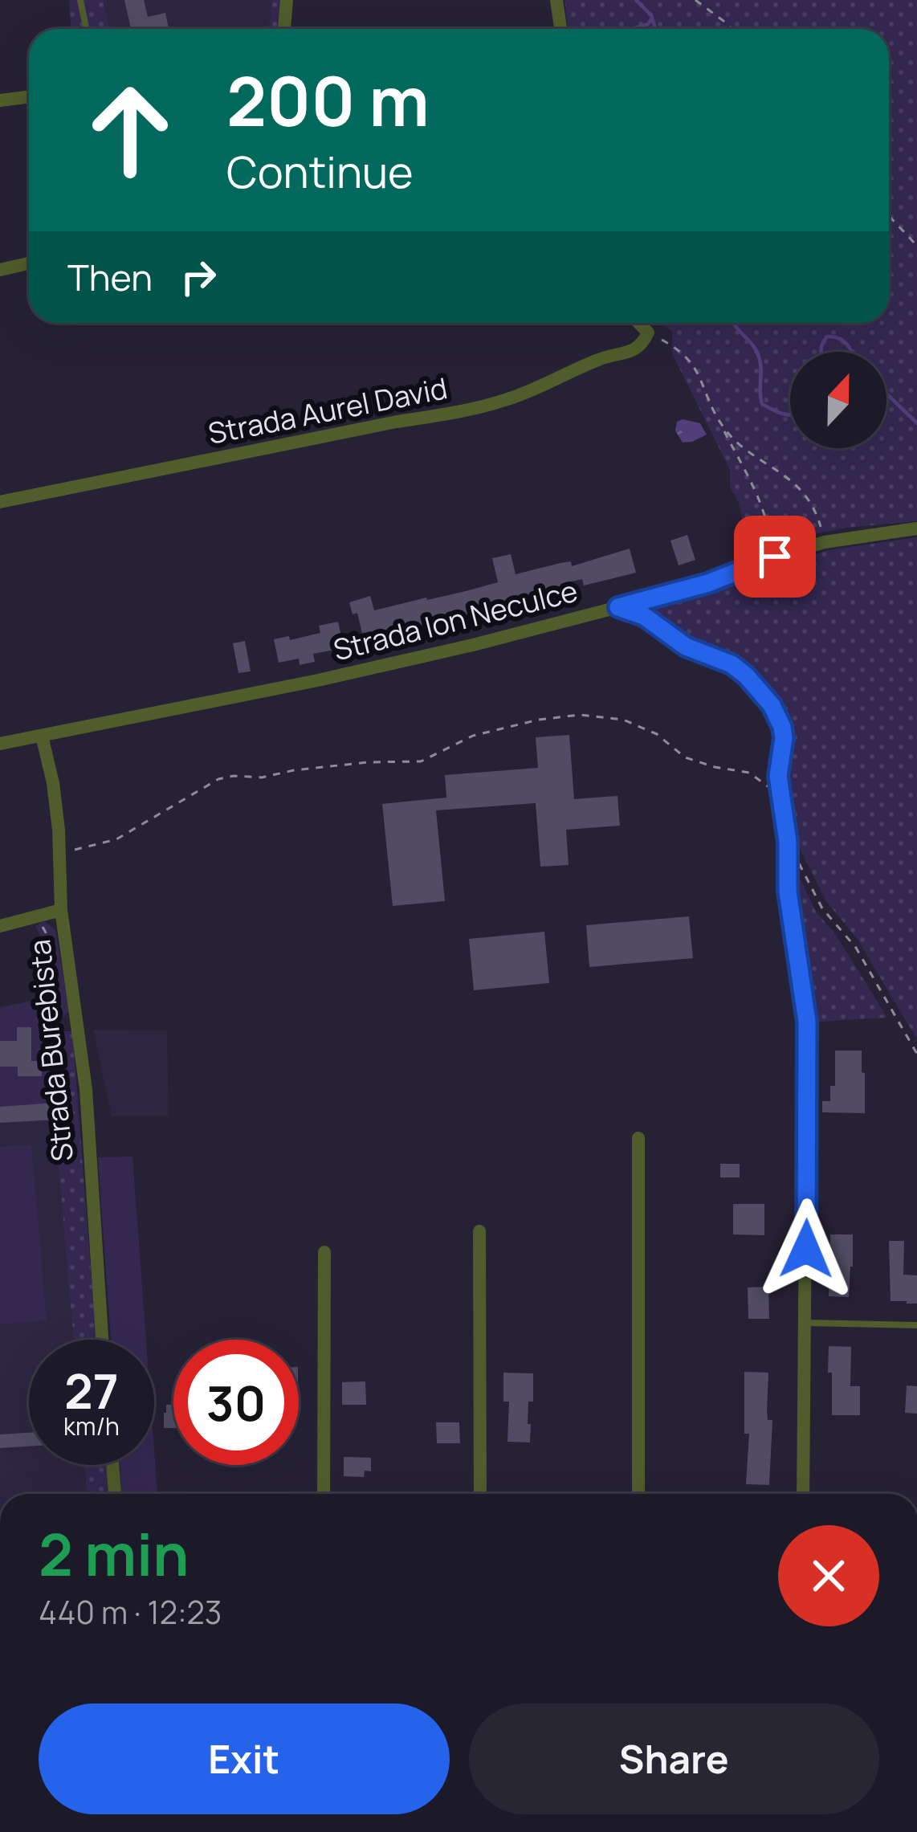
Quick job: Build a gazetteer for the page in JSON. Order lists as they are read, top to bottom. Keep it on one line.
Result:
{"streets":{"street":["Strada Aurel David","Strada Ion Neculce","Strada Burebista"]},"crossings":[["Strada Ion Neculce","Strada Burebista"]],"north":"top","page":{"turn":["200 m","Continue"],"then":"Then","speed":"27 km/h","limit":"30","heading":["2 min","440 m · 12:23"],"buttons":["Exit","Share"]}}
